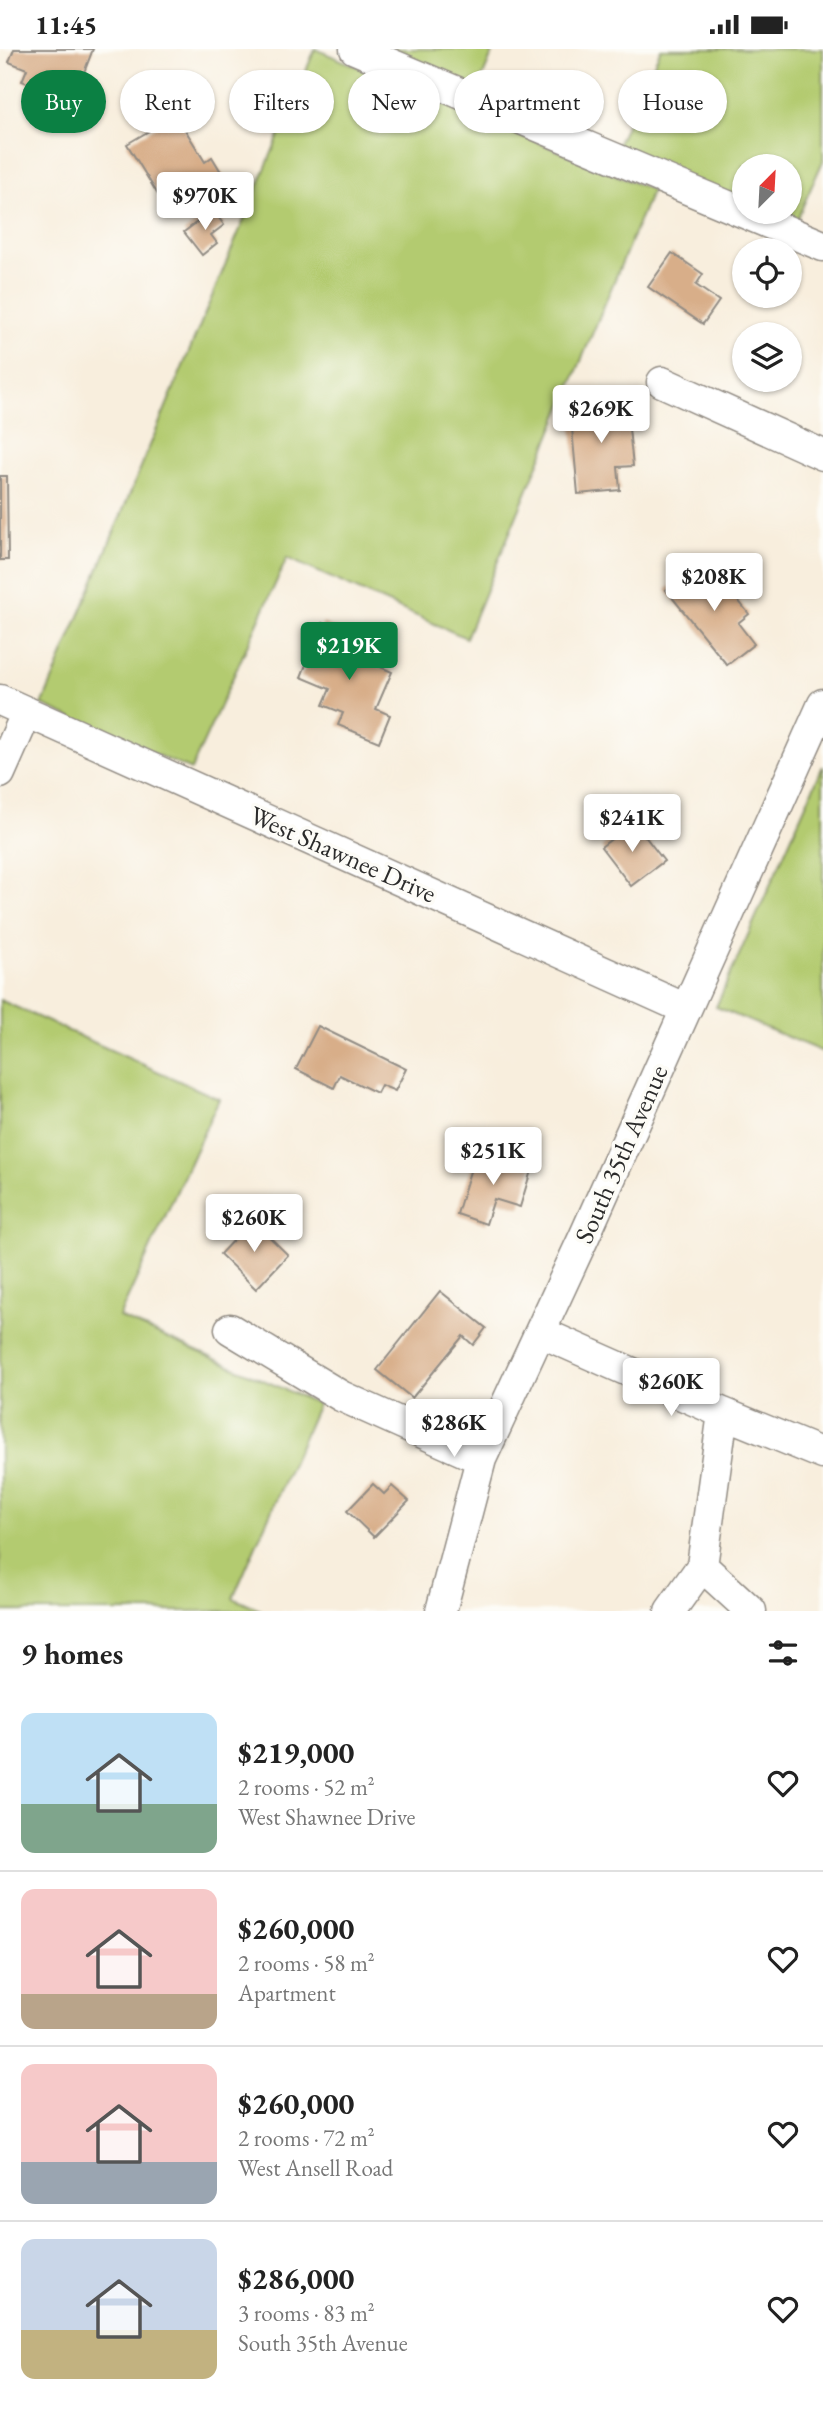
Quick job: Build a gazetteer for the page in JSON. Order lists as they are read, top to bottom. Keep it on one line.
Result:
{"streets":{"street":["West Shawnee Drive","South 35th Avenue"]},"crossings":[["West Shawnee Drive","South 35th Avenue"]],"north":"top right","page":{"status":"11:45","chip":["Buy","Rent","Filters","New","Apartment","House"],"price":["$970K","$269K","$208K","$219K","$241K","$251K","$260K","$260K","$286K"],"heading":"9 homes","list":[{"name":"$219,000","note":"2 rooms · 52 m² · West Shawnee Drive"},{"name":"$260,000","note":"2 rooms · 58 m² · Apartment"},{"name":"$260,000","note":"2 rooms · 72 m² · West Ansell Road"},{"name":"$286,000","note":"3 rooms · 83 m² · South 35th Avenue"}]}}
